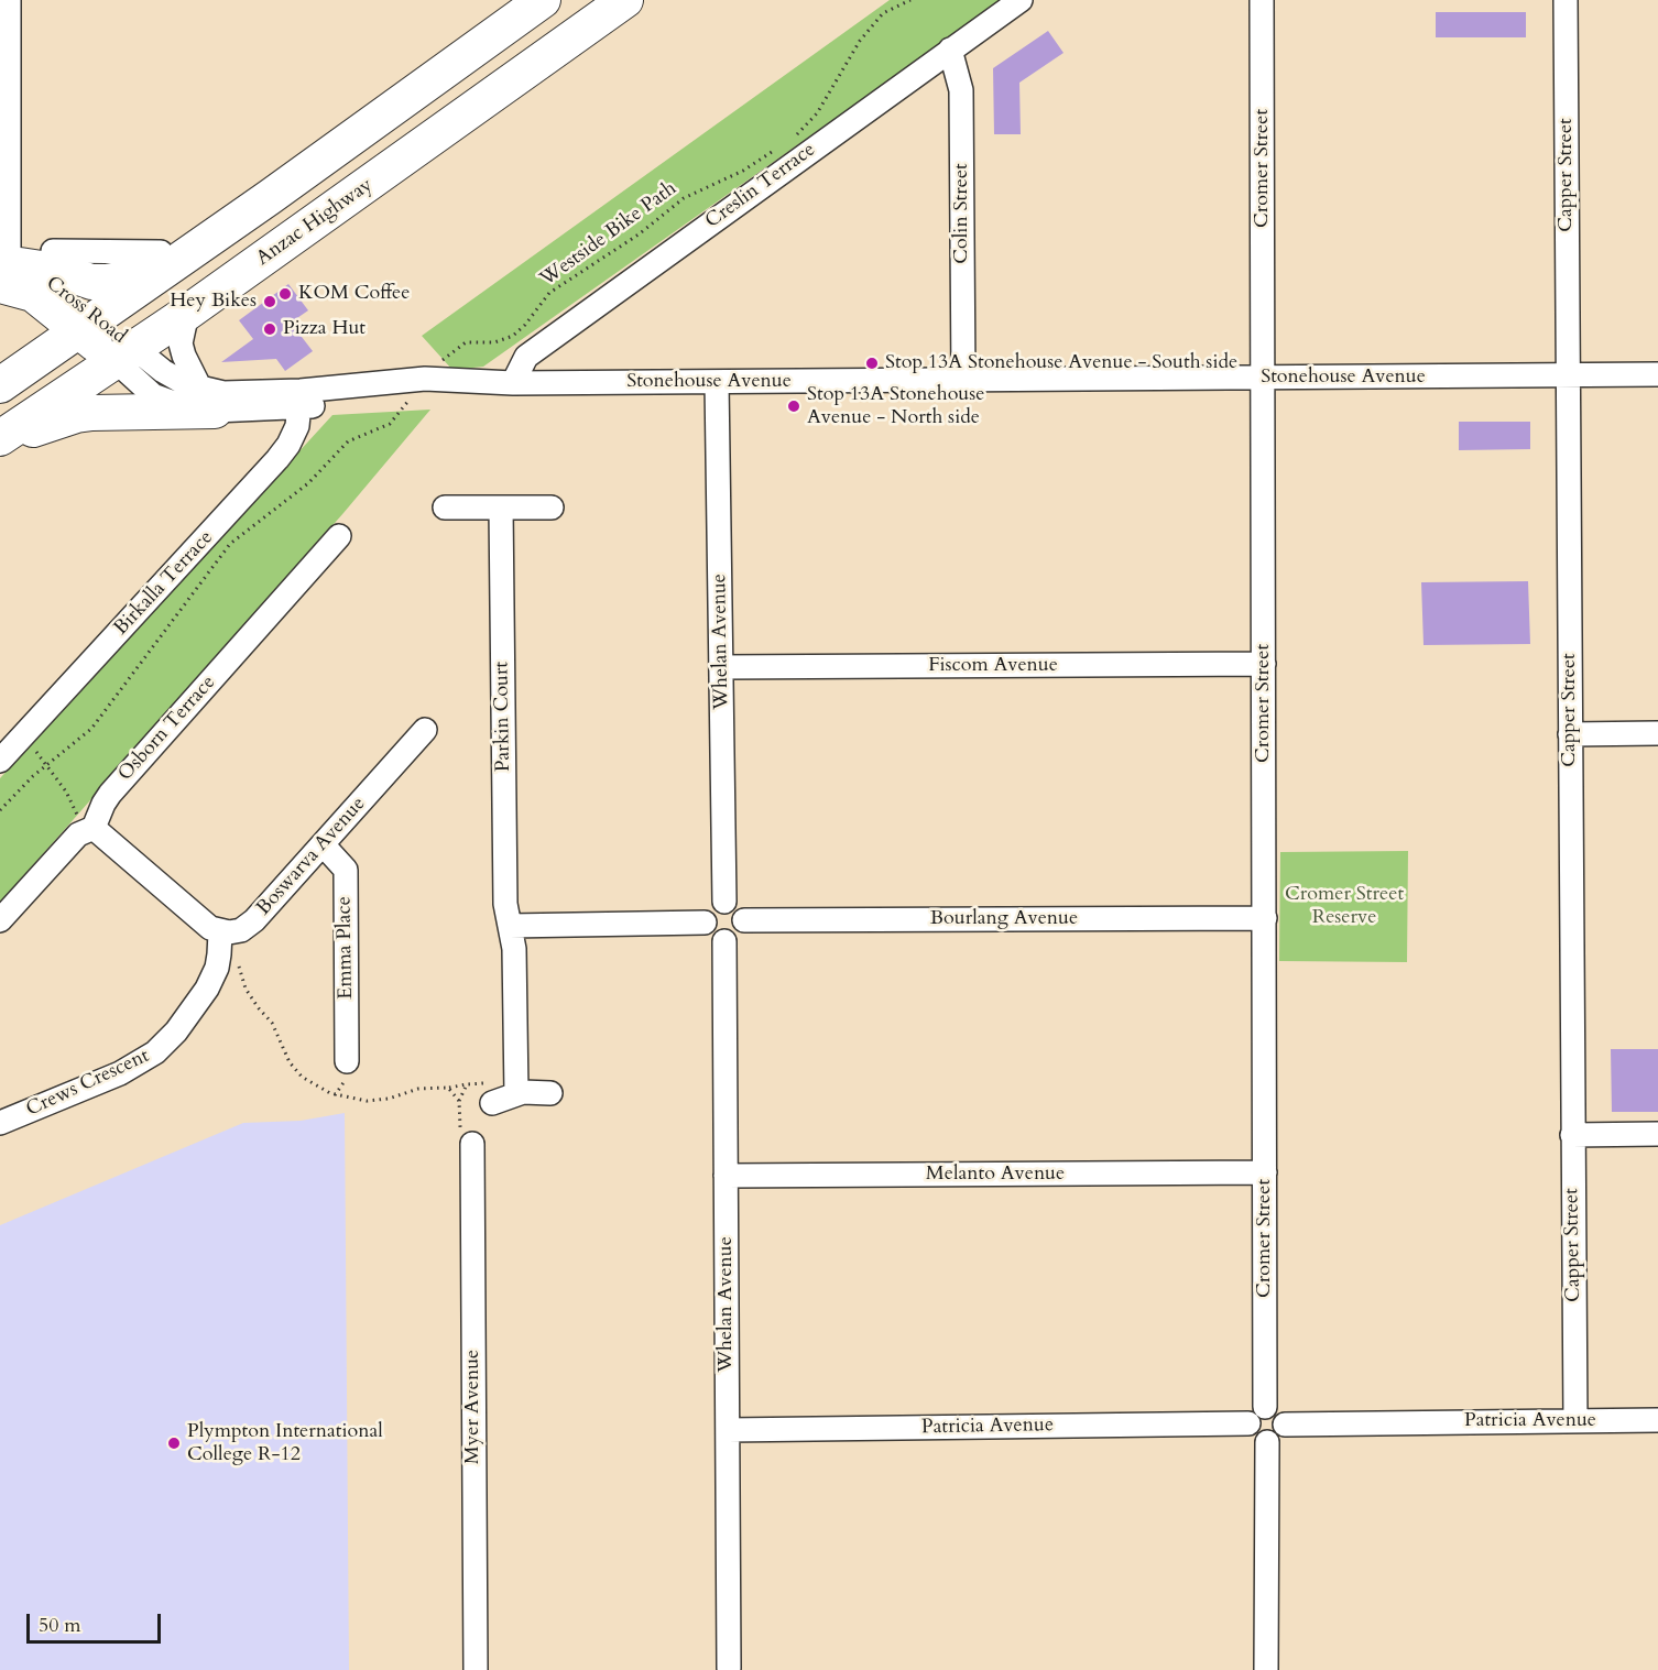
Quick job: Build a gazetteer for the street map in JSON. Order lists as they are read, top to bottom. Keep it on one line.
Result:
{"streets":{"highway":["Anzac Highway","Cross Road"],"street":["Cromer Street","Capper Street","Creslin Terrace","Colin Street","Stonehouse Avenue","Birkalla Terrace","Whelan Avenue","Fiscom Avenue","Parkin Court","Osborn Terrace","Boswarva Avenue","Bourlang Avenue","Emma Place","Crews Crescent","Melanto Avenue","Myer Avenue","Patricia Avenue"],"path":["Westside Bike Path"]},"crossings":[["Cromer Street","Stonehouse Avenue"],["Cromer Street","Fiscom Avenue"],["Cromer Street","Bourlang Avenue"],["Cromer Street","Melanto Avenue"],["Cromer Street","Patricia Avenue"],["Capper Street","Stonehouse Avenue"],["Capper Street","Patricia Avenue"],["Creslin Terrace","Colin Street"],["Creslin Terrace","Stonehouse Avenue"],["Colin Street","Stonehouse Avenue"],["Anzac Highway","Cross Road"],["Anzac Highway","Stonehouse Avenue"],["Cross Road","Stonehouse Avenue"],["Stonehouse Avenue","Birkalla Terrace"],["Stonehouse Avenue","Whelan Avenue"],["Whelan Avenue","Fiscom Avenue"],["Whelan Avenue","Bourlang Avenue"],["Whelan Avenue","Melanto Avenue"],["Whelan Avenue","Patricia Avenue"],["Boswarva Avenue","Emma Place"],["Boswarva Avenue","Crews Crescent"]],"parks":["Cromer Street Reserve"],"places":["KOM Coffee","Hey Bikes","Pizza Hut","Stop 13A Stonehouse Avenue - South side","Stop 13A Stonehouse Avenue - North side","Plympton International College R-12"],"scale_bar":"50 m"}
